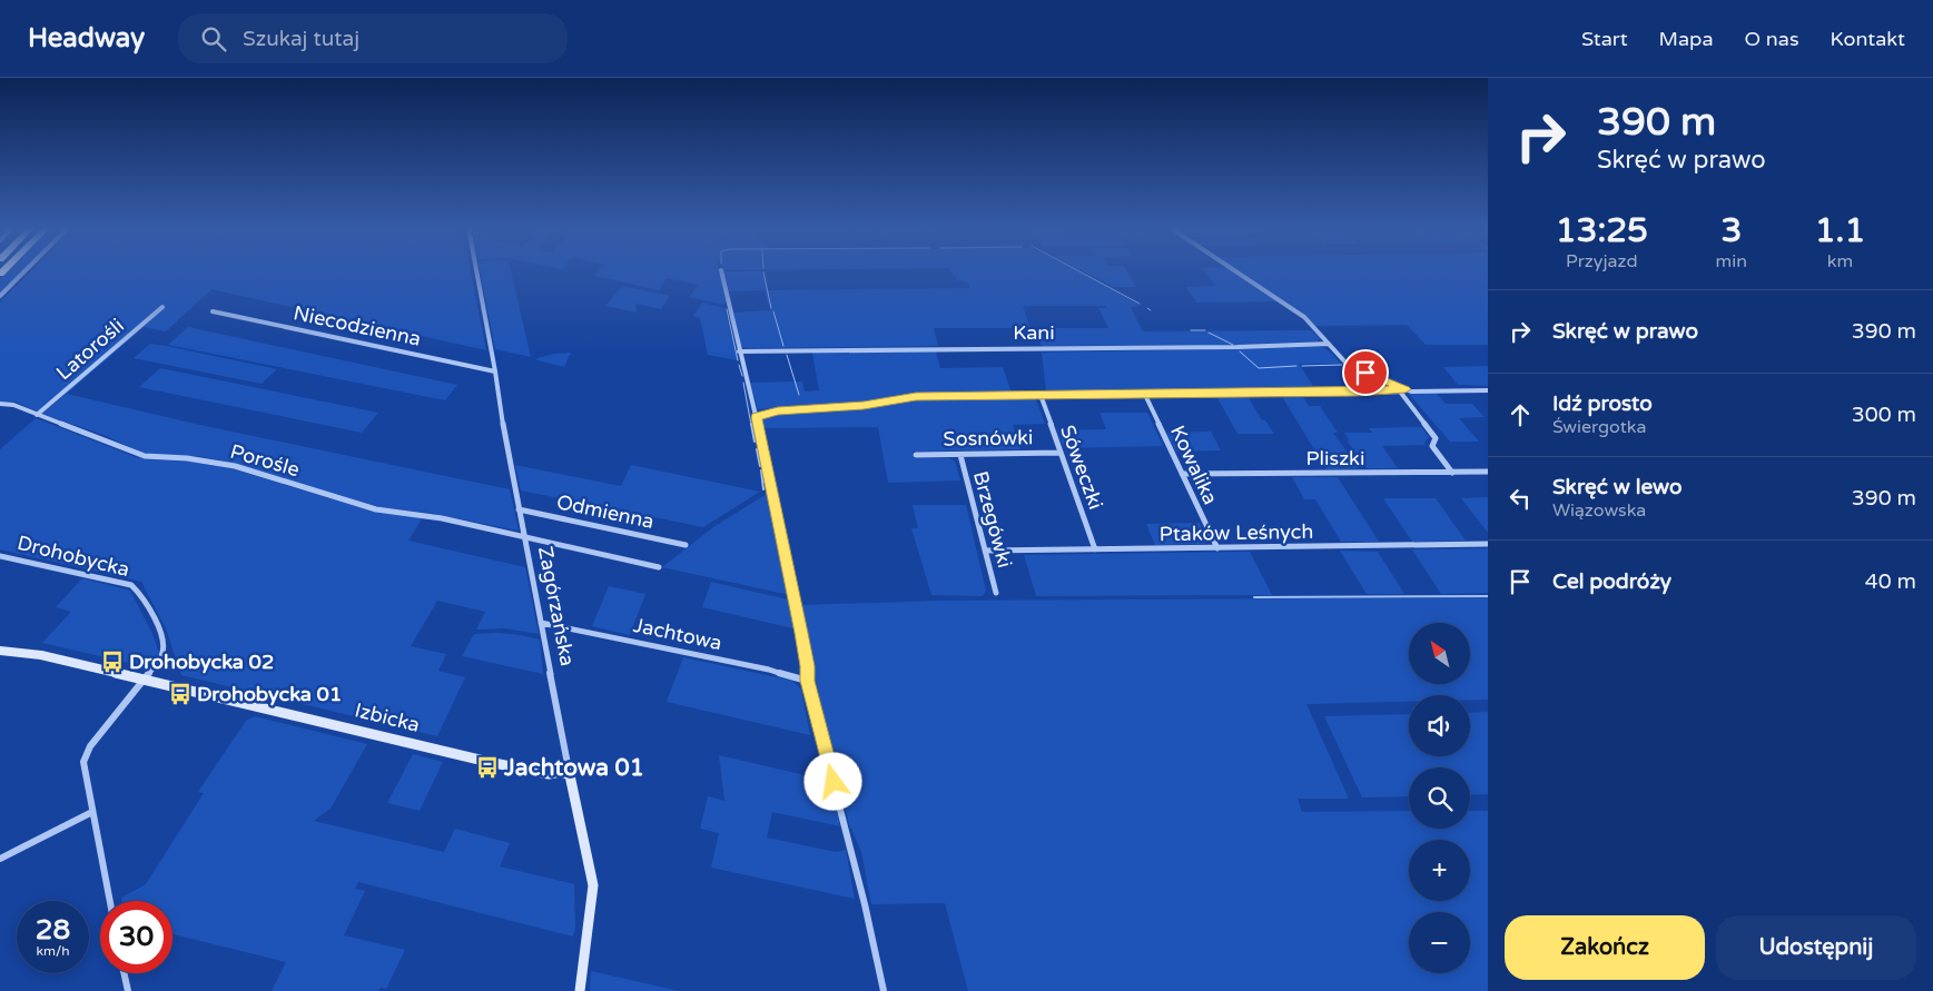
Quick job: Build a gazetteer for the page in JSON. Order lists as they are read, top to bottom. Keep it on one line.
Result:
{"streets":{"street":["Niecodzienna","Kani","Latorośli","Sosnówki","Pliszki","Porośle","Kowalika","Sóweczki","Odmienna","Brzegówki","Ptaków Leśnych","Drohobycka","Zagórzańska","Jachtowa","Izbicka"]},"crossings":[["Niecodzienna","Zagórzańska"],["Latorośli","Porośle"],["Sosnówki","Sóweczki"],["Sosnówki","Brzegówki"],["Pliszki","Kowalika"],["Porośle","Zagórzańska"],["Kowalika","Ptaków Leśnych"],["Sóweczki","Ptaków Leśnych"],["Odmienna","Zagórzańska"],["Brzegówki","Ptaków Leśnych"],["Drohobycka","Izbicka"],["Zagórzańska","Jachtowa"],["Zagórzańska","Izbicka"]],"places":{"bus stop":["Drohobycka 02","Drohobycka 01","Jachtowa 01"]},"north":"top left","page":{"header":"Headway","search":"Szukaj tutaj","nav":["Start","Mapa","O nas","Kontakt"],"turn":["390 m","Skręć w prawo"],"eta":["13:25","Przyjazd","3","min","1.1","km"],"list":[{"name":"Skręć w prawo","value":"390 m"},{"name":"Idź prosto","note":"Świergotka","value":"300 m"},{"name":"Skręć w lewo","note":"Wiązowska","value":"390 m"},{"name":"Cel podróży","value":"40 m"}],"map_buttons":["+","−"],"speed":"28 km/h","limit":"30","buttons":["Zakończ","Udostępnij"]}}
